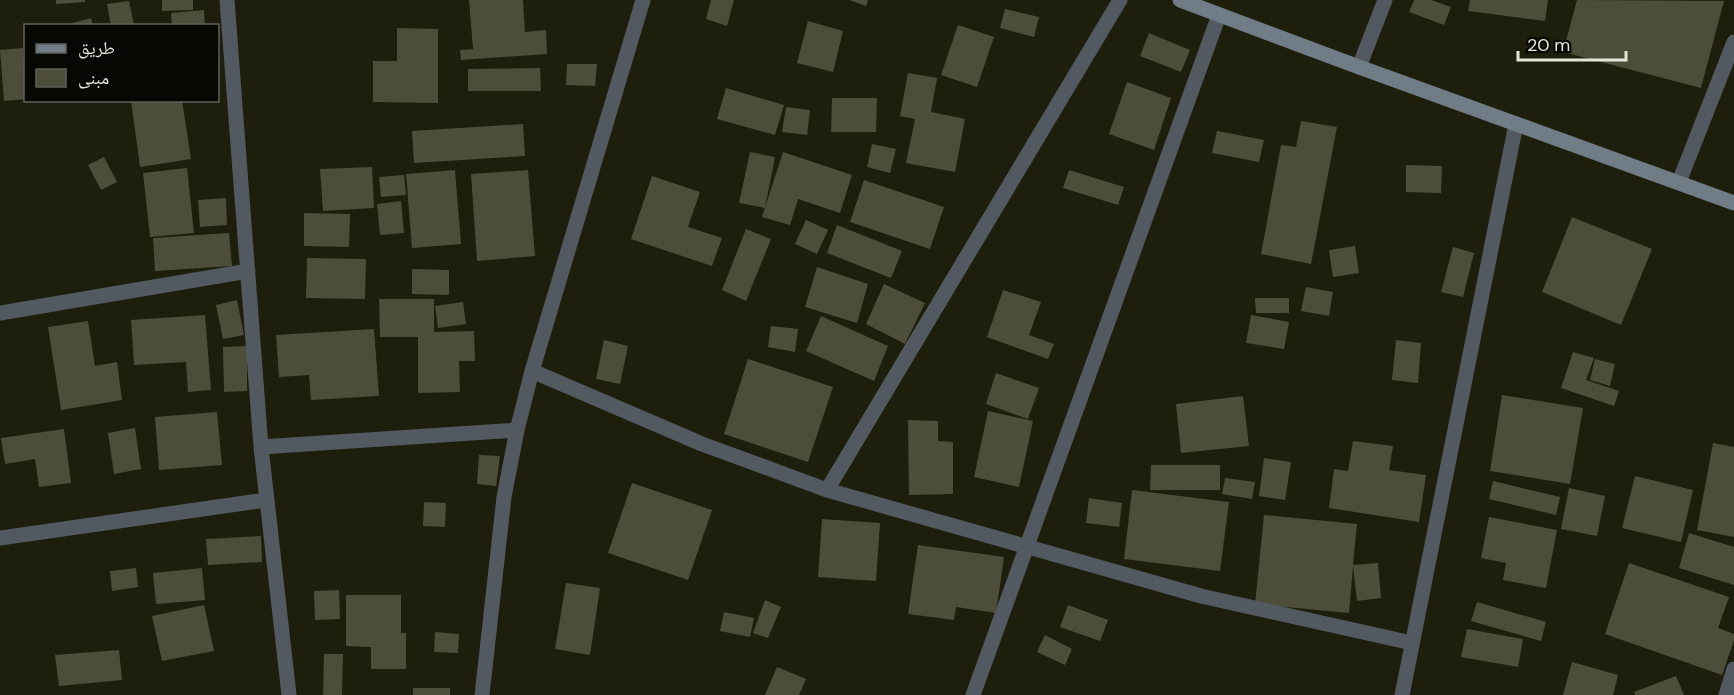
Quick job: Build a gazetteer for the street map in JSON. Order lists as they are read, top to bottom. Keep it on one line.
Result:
{"legend":["طريق","مبنى"],"scale_bar":"20 m"}
